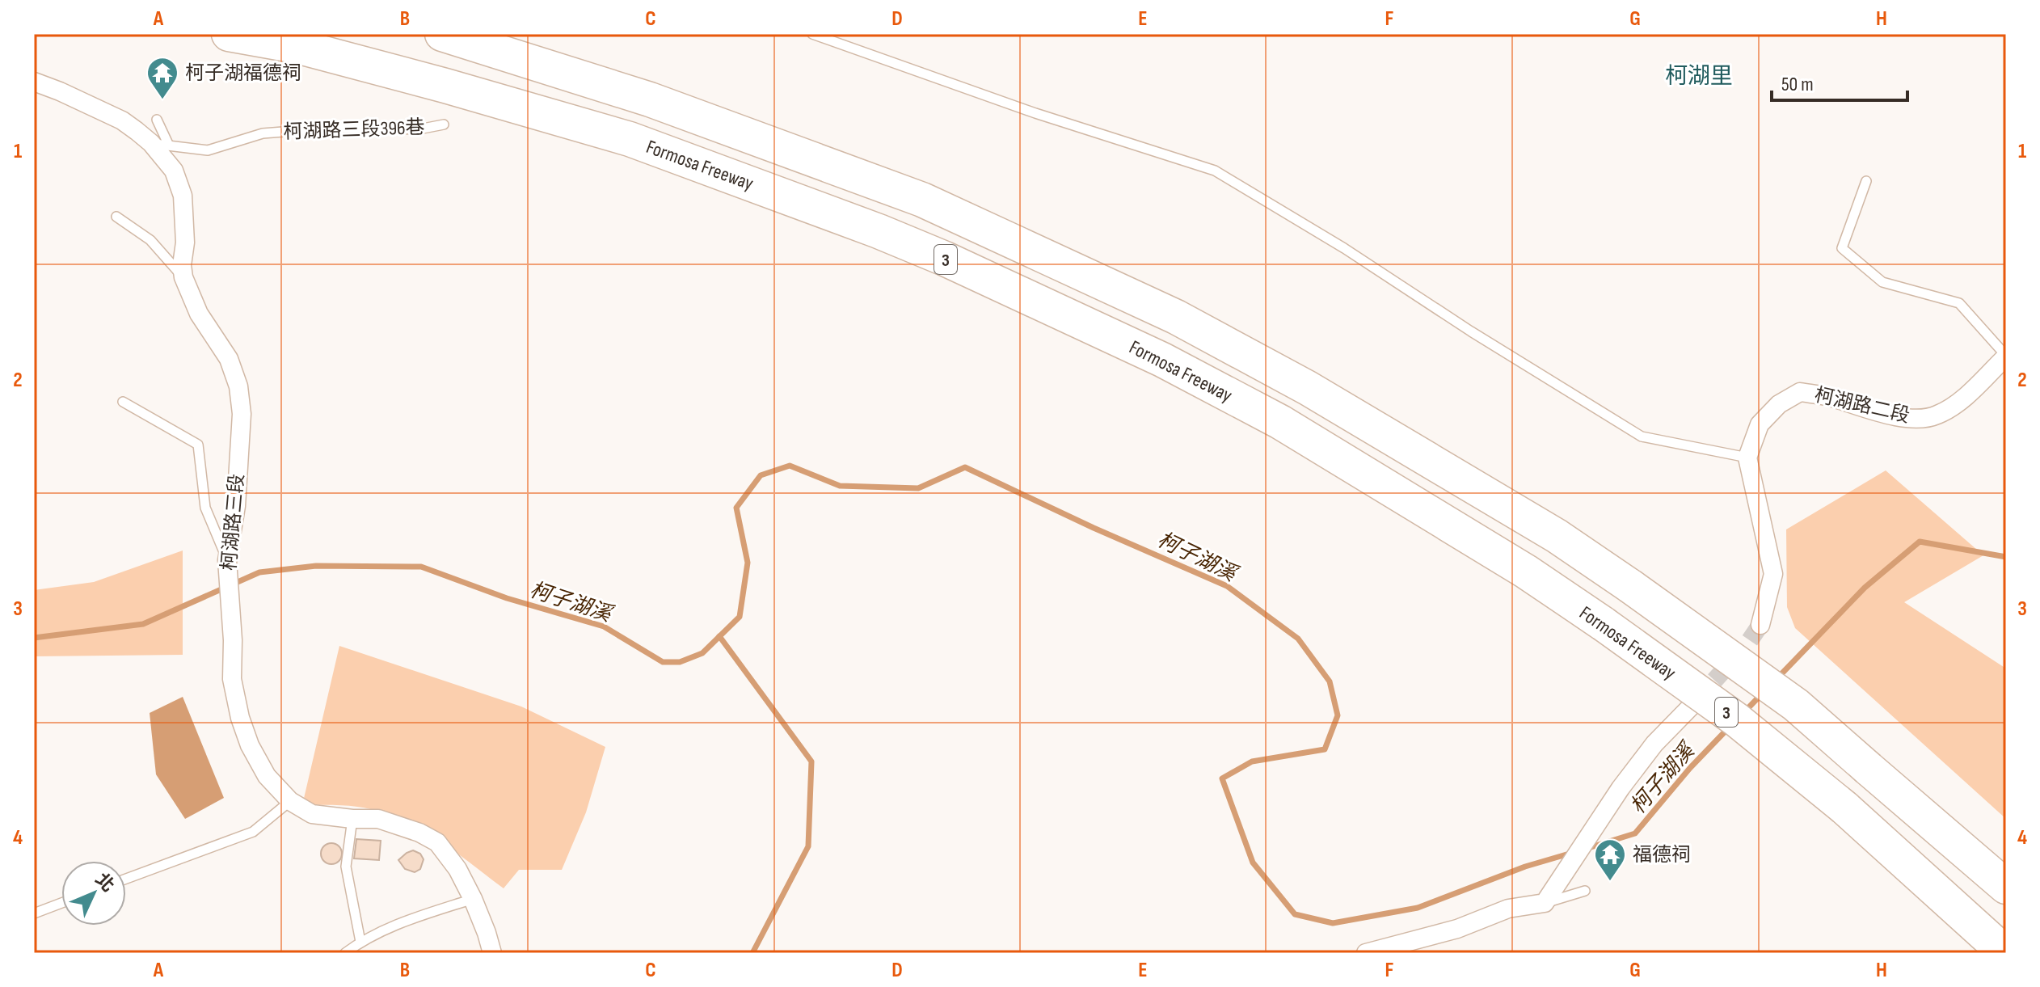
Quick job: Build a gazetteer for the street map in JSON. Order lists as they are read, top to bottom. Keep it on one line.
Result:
{"streets":{"highway":["Formosa Freeway","3"],"street":["柯湖路二段","柯湖路三段"],"lane":["柯湖路三段396巷"]},"crossings":[["柯湖路三段396巷","柯湖路三段"]],"districts":["柯湖里"],"water":["柯子湖溪"],"places":{"temple":["柯子湖福德祠","福德祠"]},"scale_bar":"50 m","north":"top right","grid":{"columns":["A","B","C","D","E","F","G","H"],"rows":["1","2","3","4"]}}
